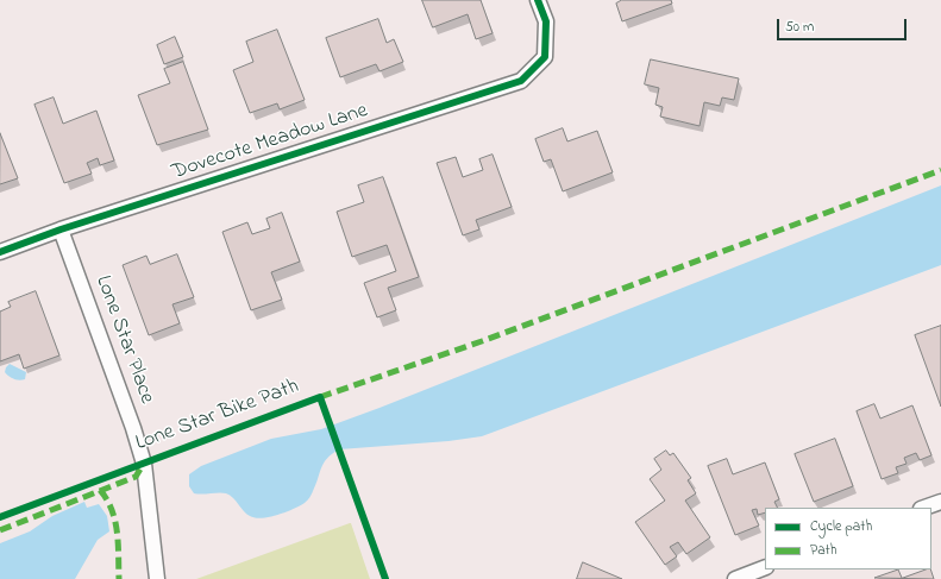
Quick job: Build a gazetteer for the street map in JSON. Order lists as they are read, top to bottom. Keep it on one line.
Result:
{"streets":{"street":["Dovecote Meadow Lane","Lone Star Place"],"cycle path":["Lone Star Bike Path"]},"crossings":[["Dovecote Meadow Lane","Lone Star Place"]],"legend":["Cycle path","Path"],"scale_bar":"50 m"}
